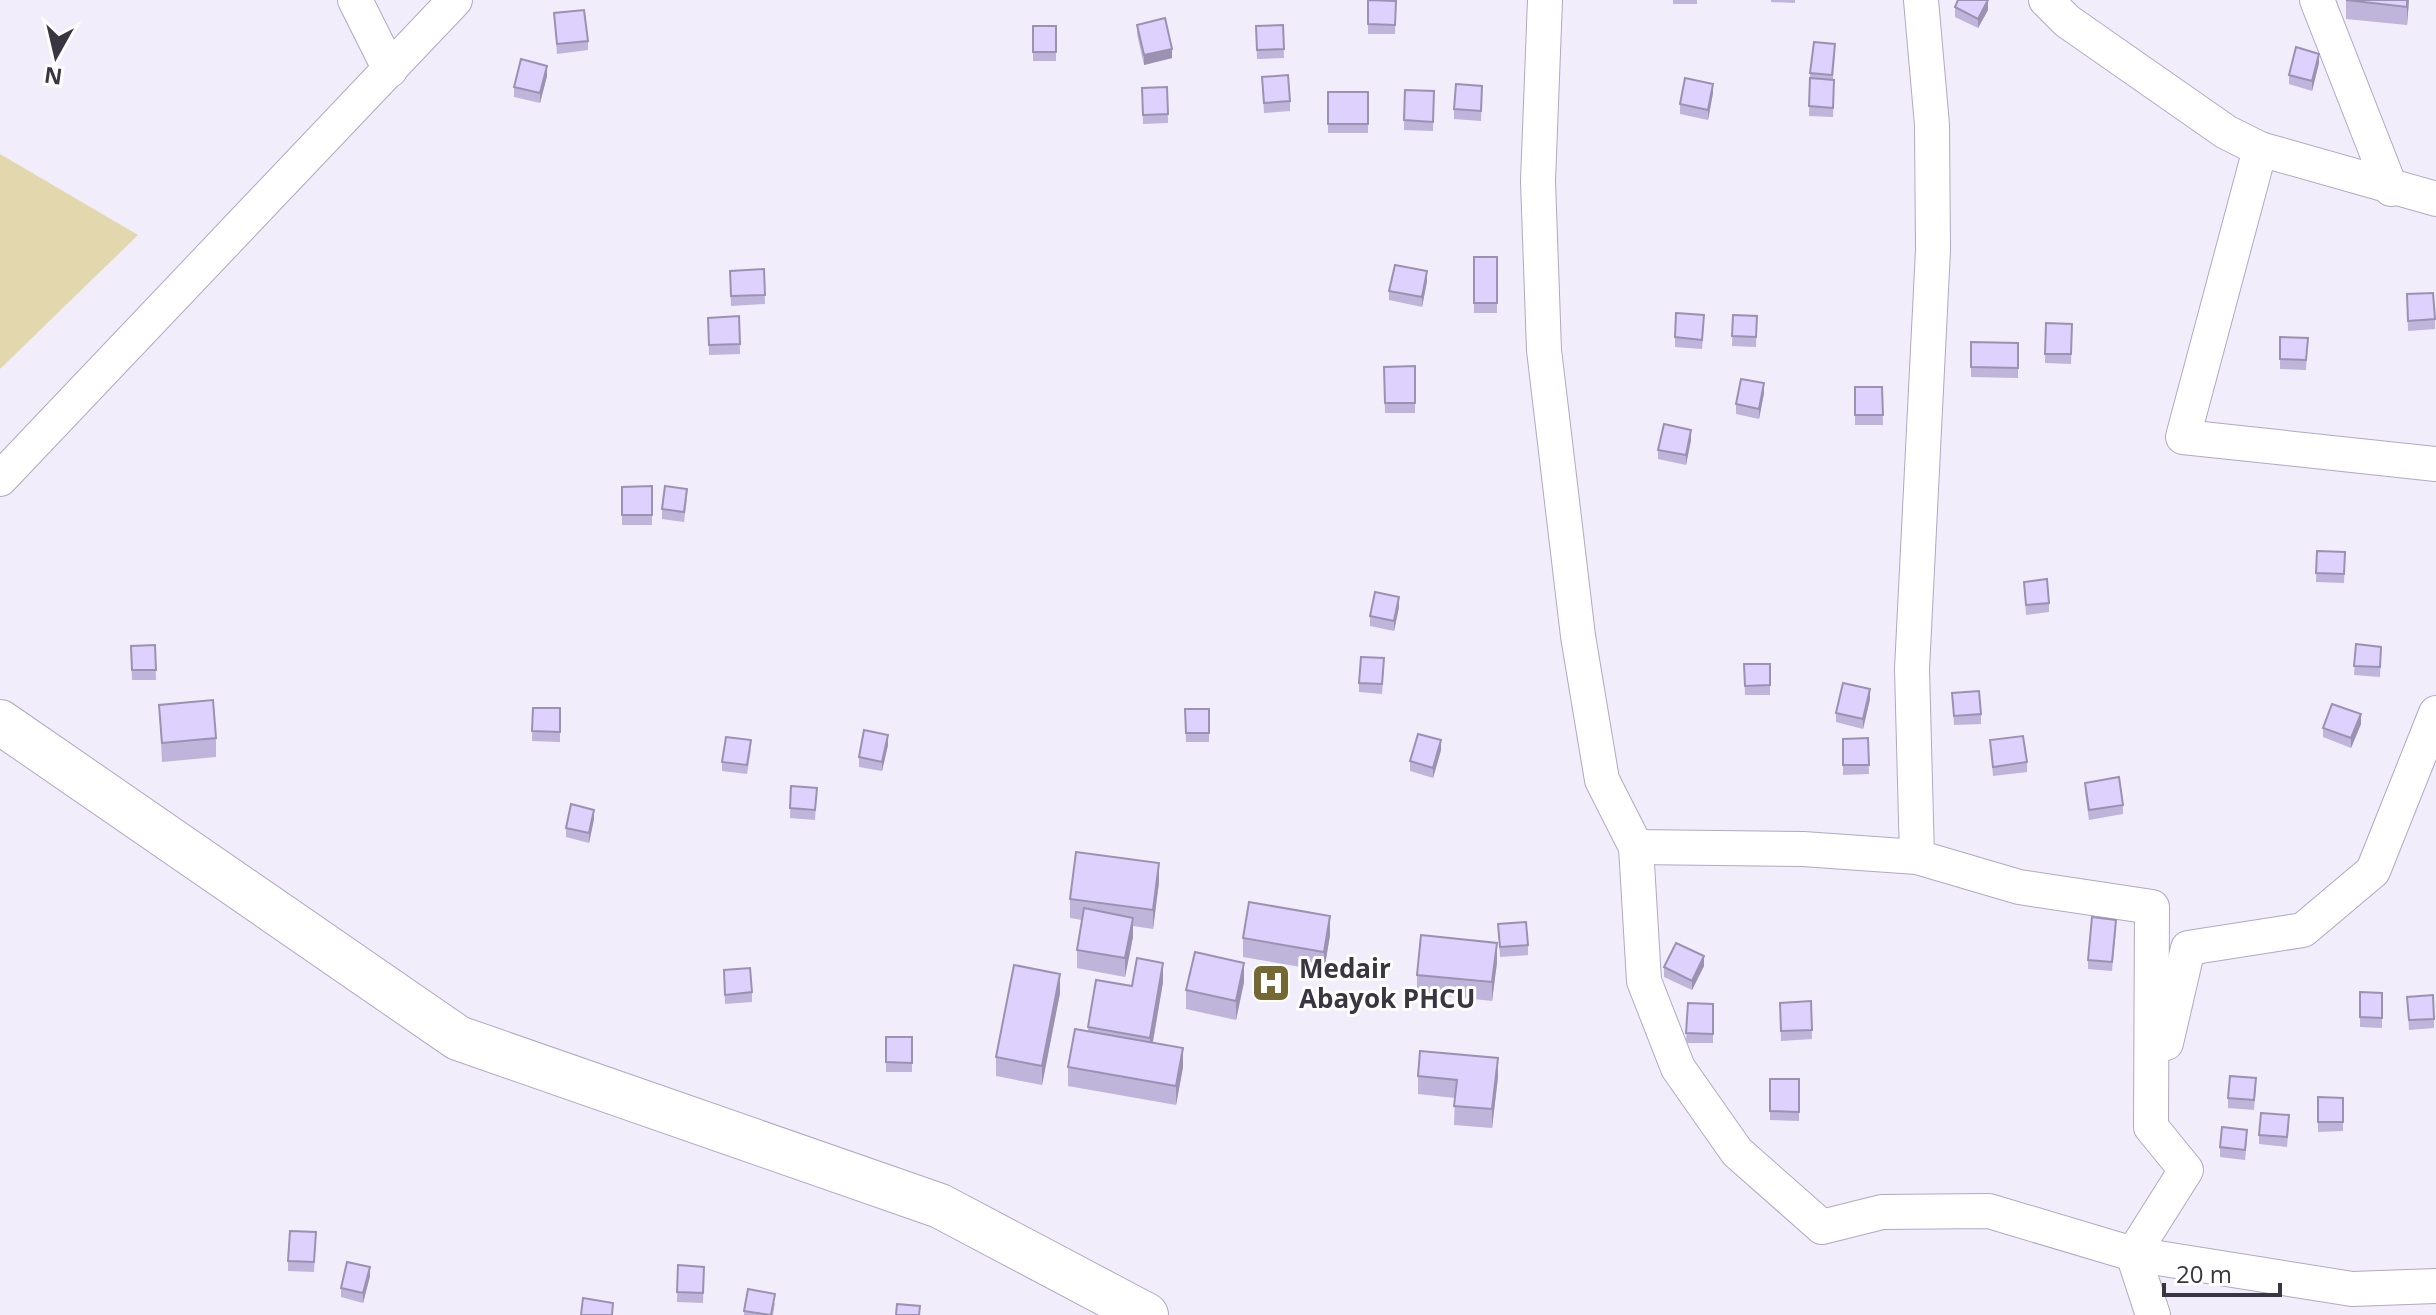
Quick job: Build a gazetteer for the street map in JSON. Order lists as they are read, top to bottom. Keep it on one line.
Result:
{"places":{"hospital":["Medair Abayok PHCU"]},"scale_bar":"20 m","north":"bottom"}
